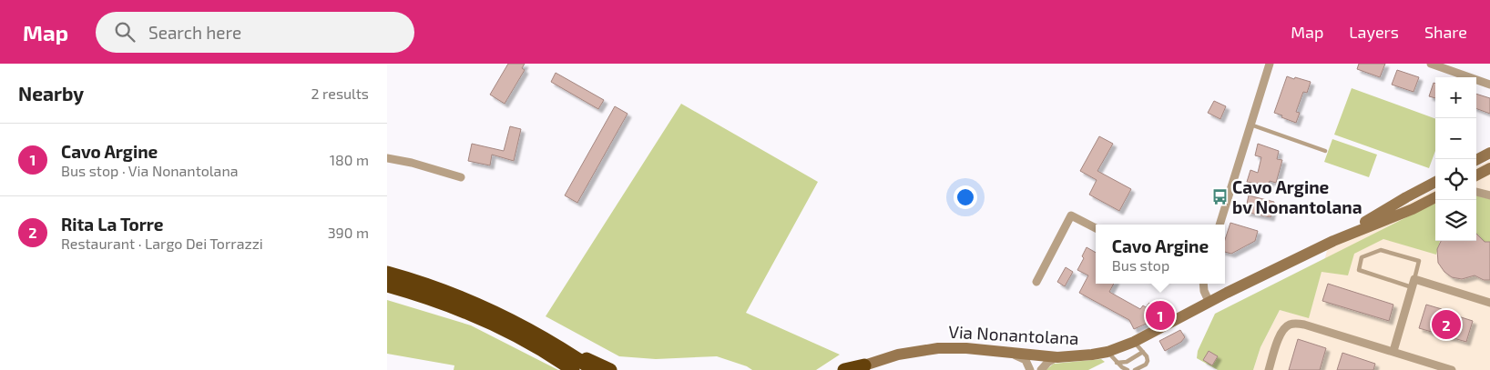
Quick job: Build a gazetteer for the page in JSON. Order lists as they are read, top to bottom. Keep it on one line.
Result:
{"streets":{"main road":["Via Nonantolana"]},"places":{"bus stop":["Cavo Argine bv Nonantolana"]},"page":{"header":"Map","search":"Search here","nav":["Map","Layers","Share"],"heading":["Nearby","2 results"],"map_buttons":["+","−"],"list":[{"mark":"1","name":"Cavo Argine","note":"Bus stop · Via Nonantolana","value":"180 m"},{"mark":"2","name":"Rita La Torre","note":"Restaurant · Largo Dei Torrazzi","value":"390 m"}],"popup":["Cavo Argine","Bus stop"],"pins":["1","2"]}}
